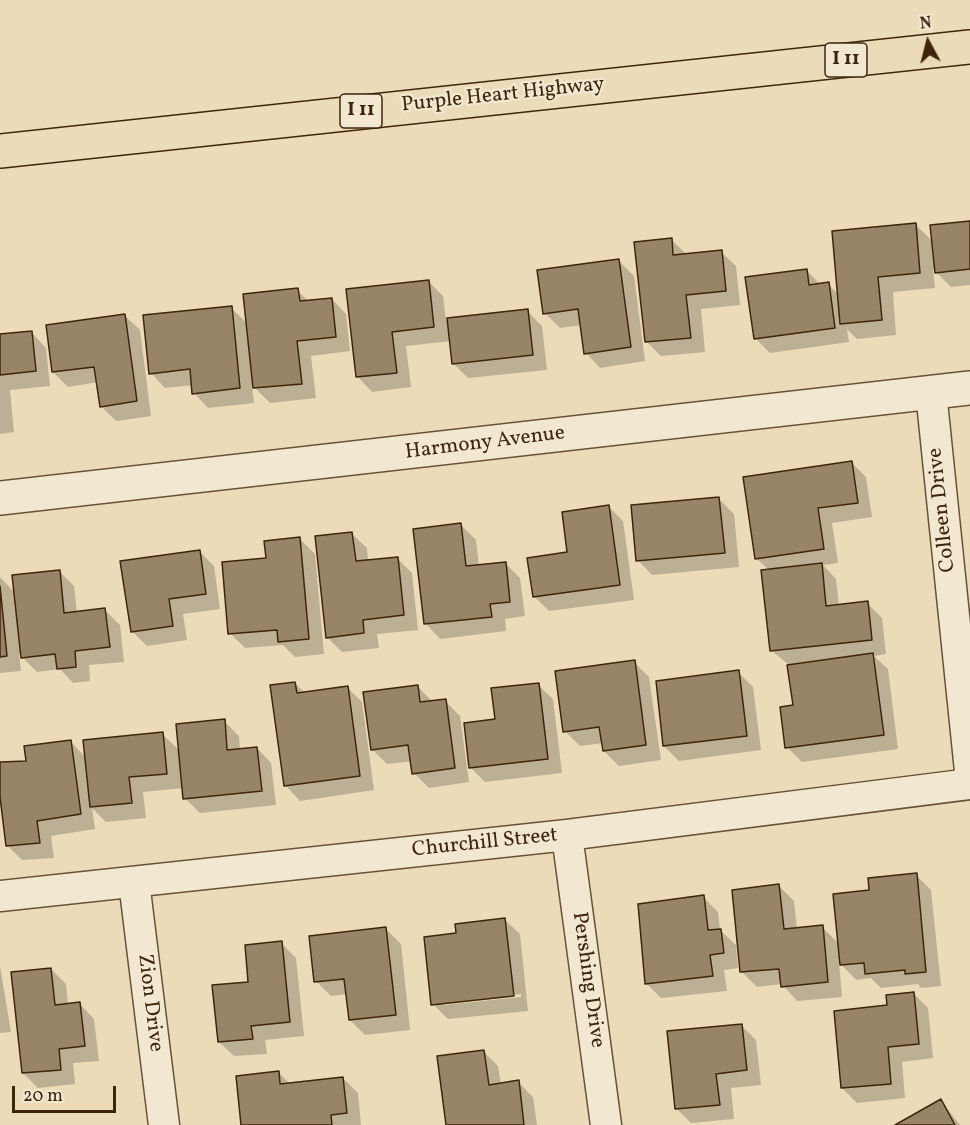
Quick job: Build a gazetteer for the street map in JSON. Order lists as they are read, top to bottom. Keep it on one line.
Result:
{"streets":{"highway":["I 11","Purple Heart Highway"],"street":["Harmony Avenue","Colleen Drive","Churchill Street","Pershing Drive","Zion Drive"]},"crossings":[["Harmony Avenue","Colleen Drive"],["Churchill Street","Pershing Drive"],["Churchill Street","Zion Drive"]],"scale_bar":"20 m","north":"top"}
